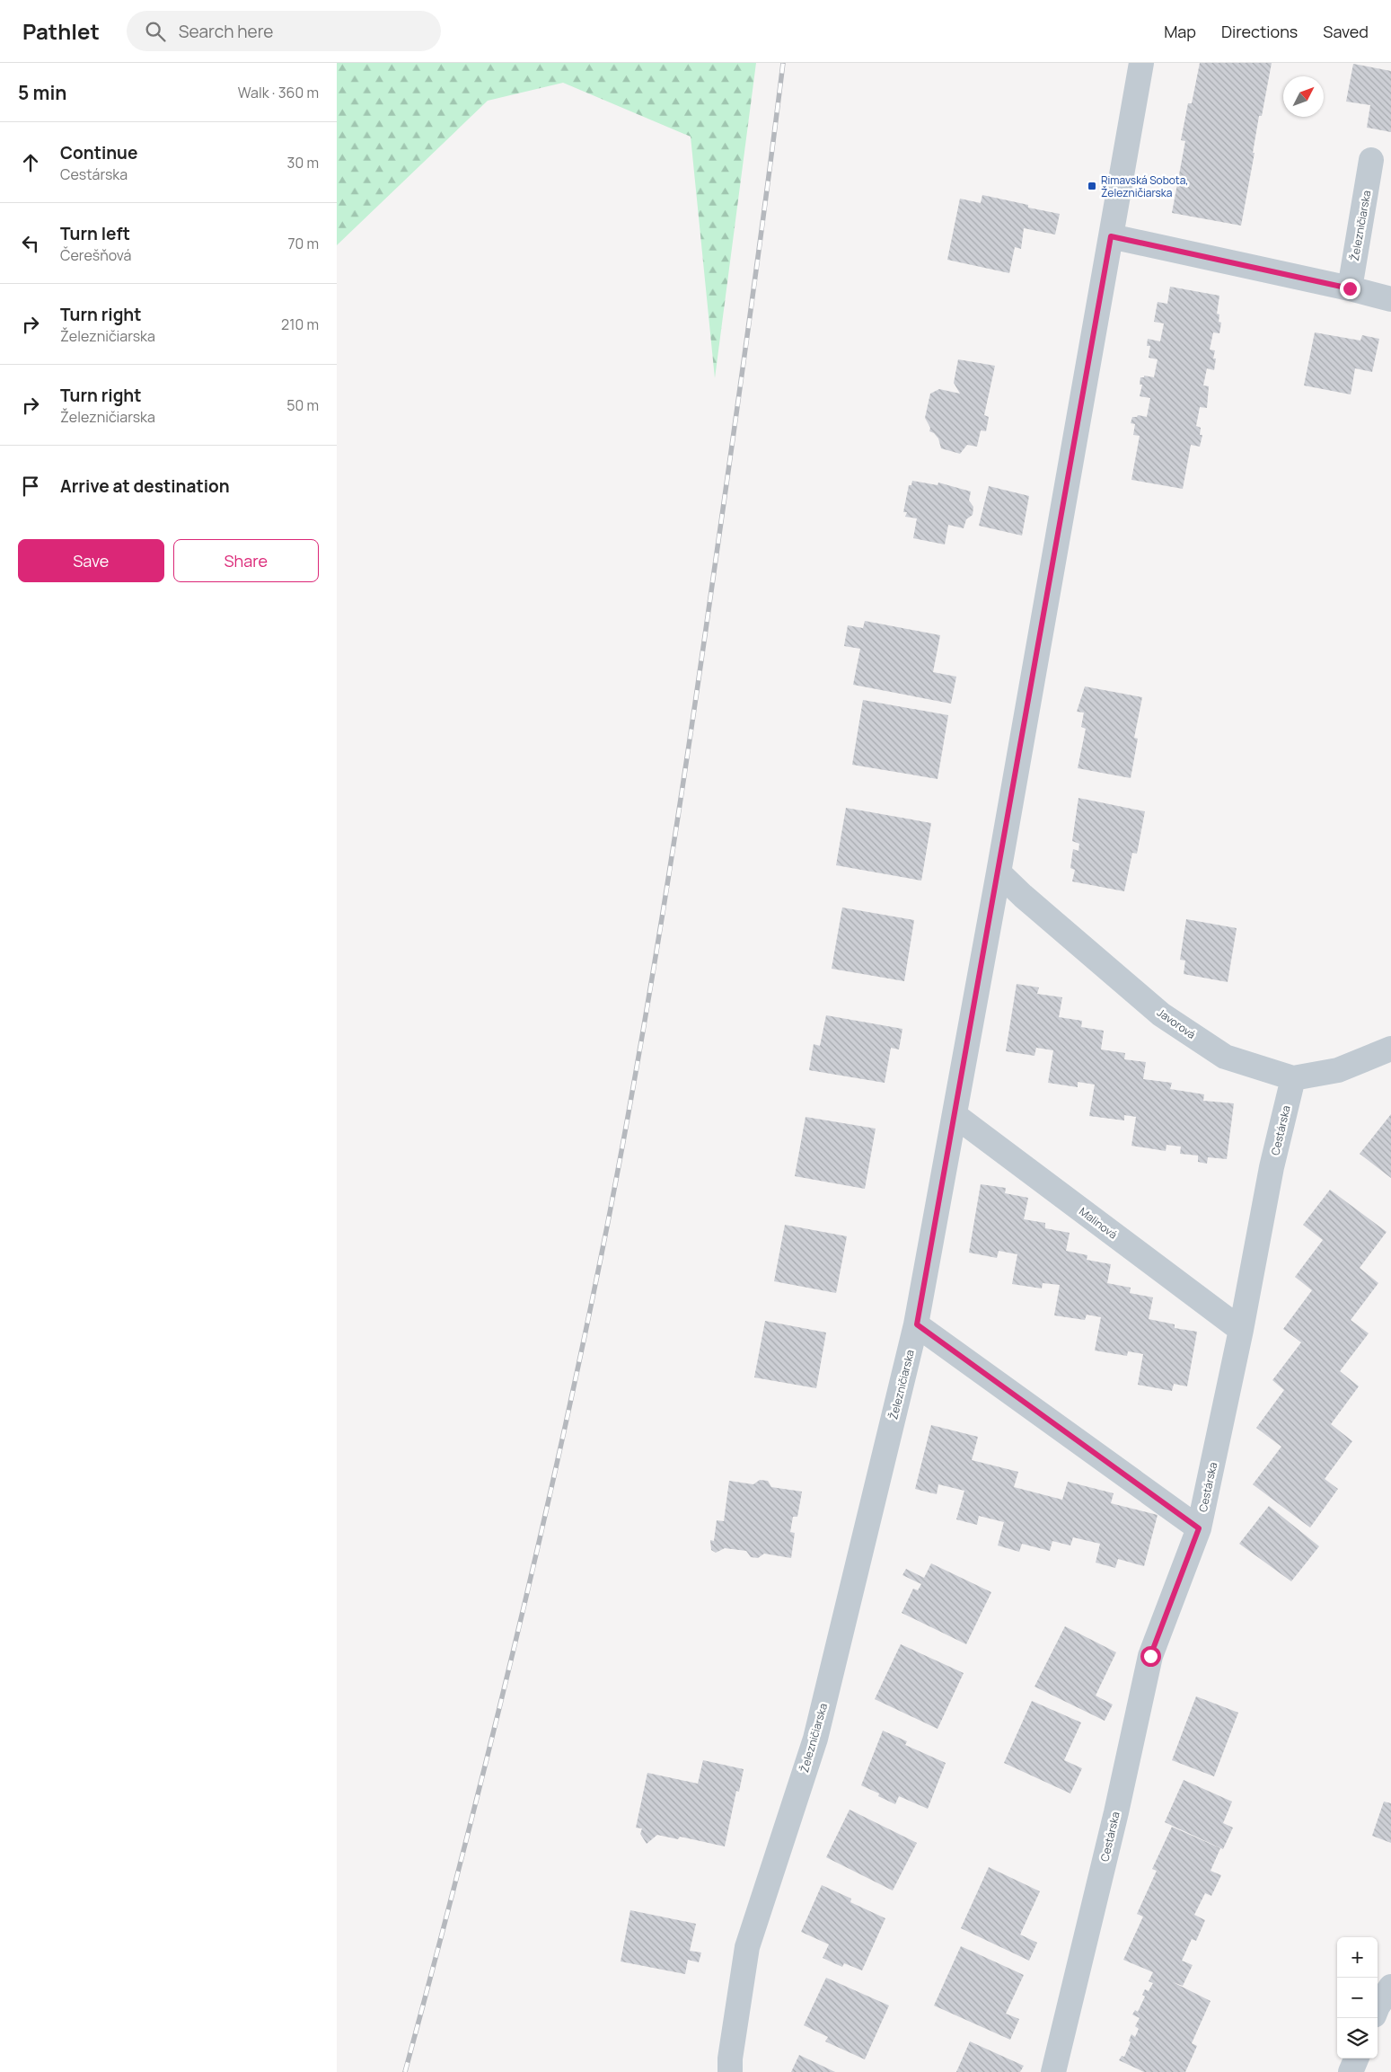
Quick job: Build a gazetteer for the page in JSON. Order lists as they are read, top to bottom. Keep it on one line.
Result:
{"streets":{"street":["Železničiarska","Javorová","Cestárska","Malinová"]},"crossings":[["Železničiarska","Javorová"],["Železničiarska","Malinová"],["Javorová","Cestárska"],["Cestárska","Malinová"]],"places":{"transit":["Rimavská Sobota, Železničiarska"]},"north":"top right","page":{"header":"Pathlet","search":"Search here","nav":["Map","Directions","Saved"],"heading":["5 min","Walk · 360 m"],"list":[["Continue","Cestárska","30 m"],["Turn left","Čerešňová","70 m"],["Turn right","Železničiarska","210 m"],["Turn right","Železničiarska","50 m"],"Arrive at destination"],"buttons":["Save","Share"],"map_buttons":["+","−"]}}
